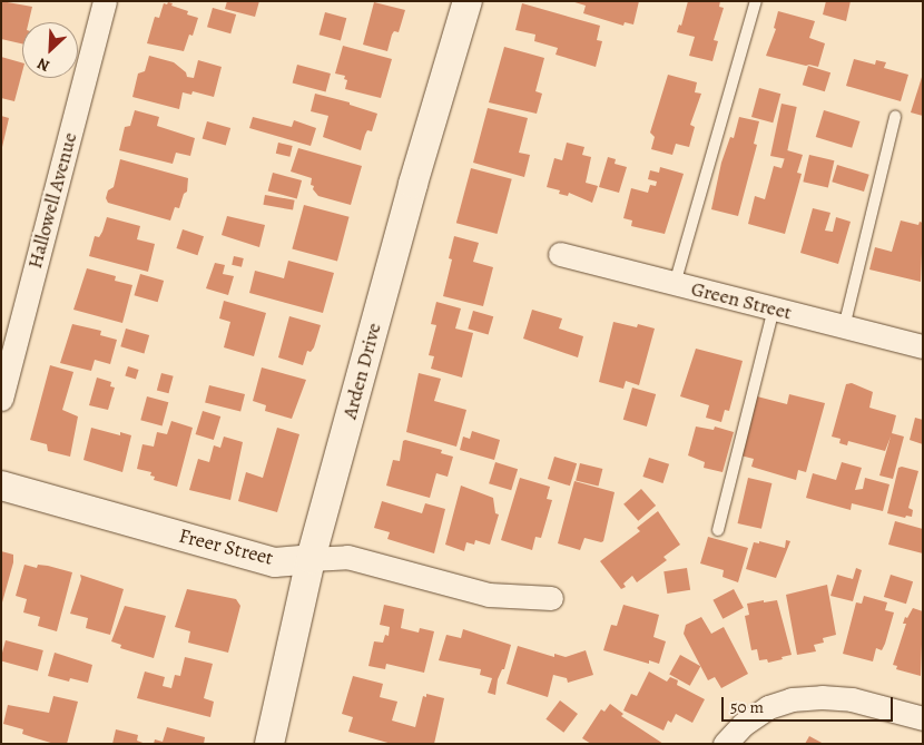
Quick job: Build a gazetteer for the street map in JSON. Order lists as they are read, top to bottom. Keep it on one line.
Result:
{"streets":{"street":["Hallowell Avenue","Green Street","Arden Drive","Freer Street"]},"crossings":[["Arden Drive","Freer Street"]],"scale_bar":"50 m","north":"bottom left"}
